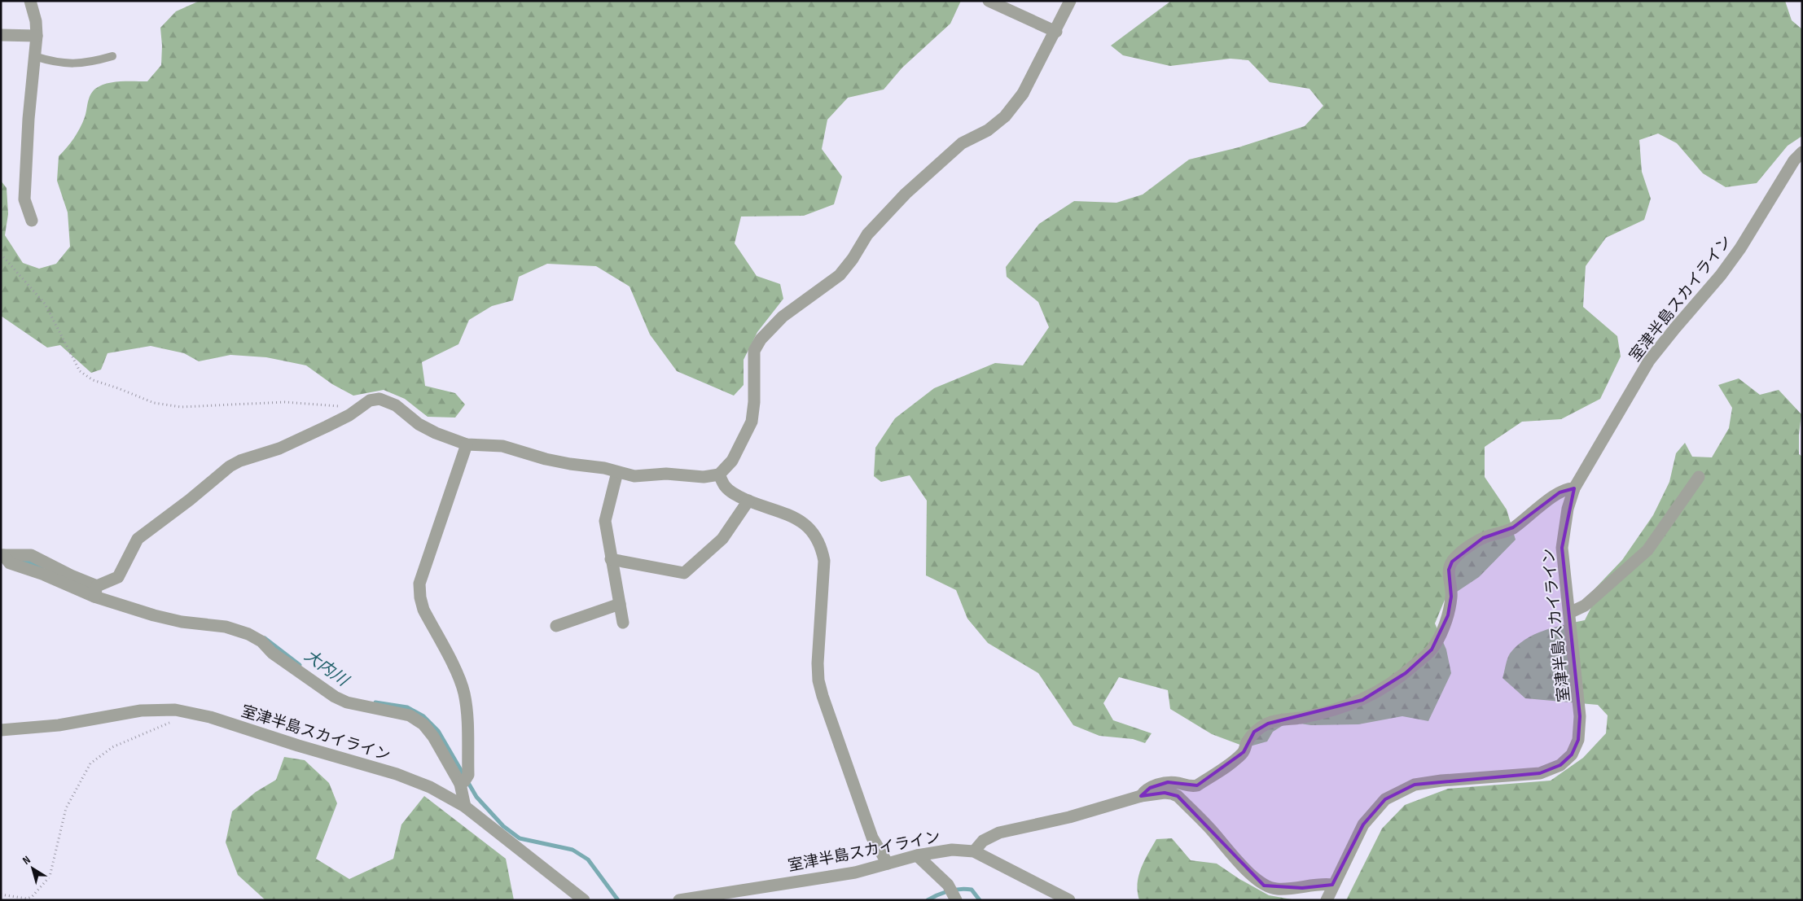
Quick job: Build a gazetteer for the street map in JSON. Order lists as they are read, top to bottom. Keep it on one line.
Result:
{"streets":{"street":["室津半島スカイライン"]},"water":["大内川"],"north":"top left"}
